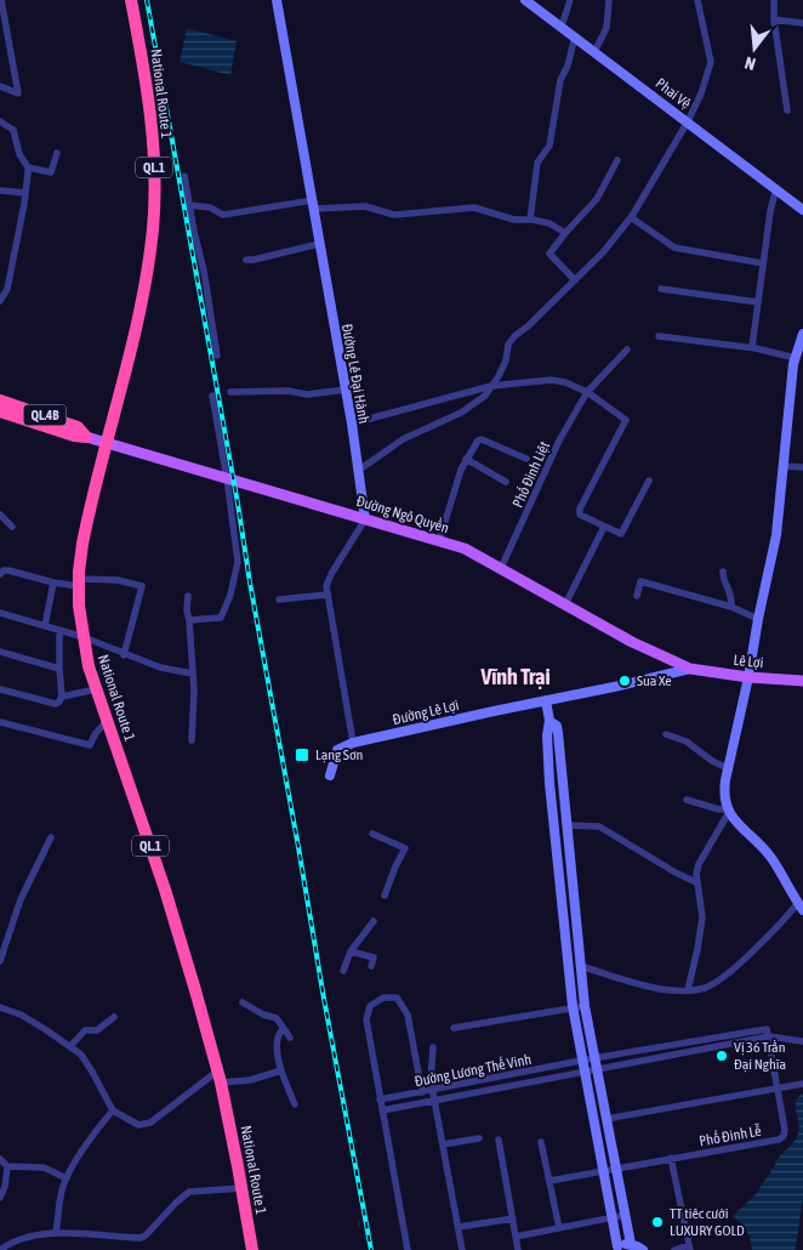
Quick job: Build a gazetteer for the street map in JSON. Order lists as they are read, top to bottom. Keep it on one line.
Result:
{"streets":{"highway":["National Route 1","QL.1","QL.4B","Đường Ngô Quyền"],"main road":["Lê Lợi"],"street":["Phai Vệ","Đường Lê Đại Hành","Phố Đinh Liệt","Đường Lê Lợi","Đường Lương Thế Vinh","Phố Đinh Lễ"]},"crossings":[["National Route 1","Đường Ngô Quyền"],["Đường Lê Đại Hành","Đường Ngô Quyền"],["Phố Đinh Liệt","Đường Ngô Quyền"],["Đường Ngô Quyền","Lê Lợi"],["Đường Ngô Quyền","Đường Lê Lợi"],["Lê Lợi","Đường Lê Lợi"]],"districts":["Vĩnh Trại"],"places":{"other":["Sua Xe","Vị 36 Trần Đại Nghĩa","TT tiêc cưới LUXURY GOLD"],"transit":["Lạng Sơn"]},"north":"bottom"}
